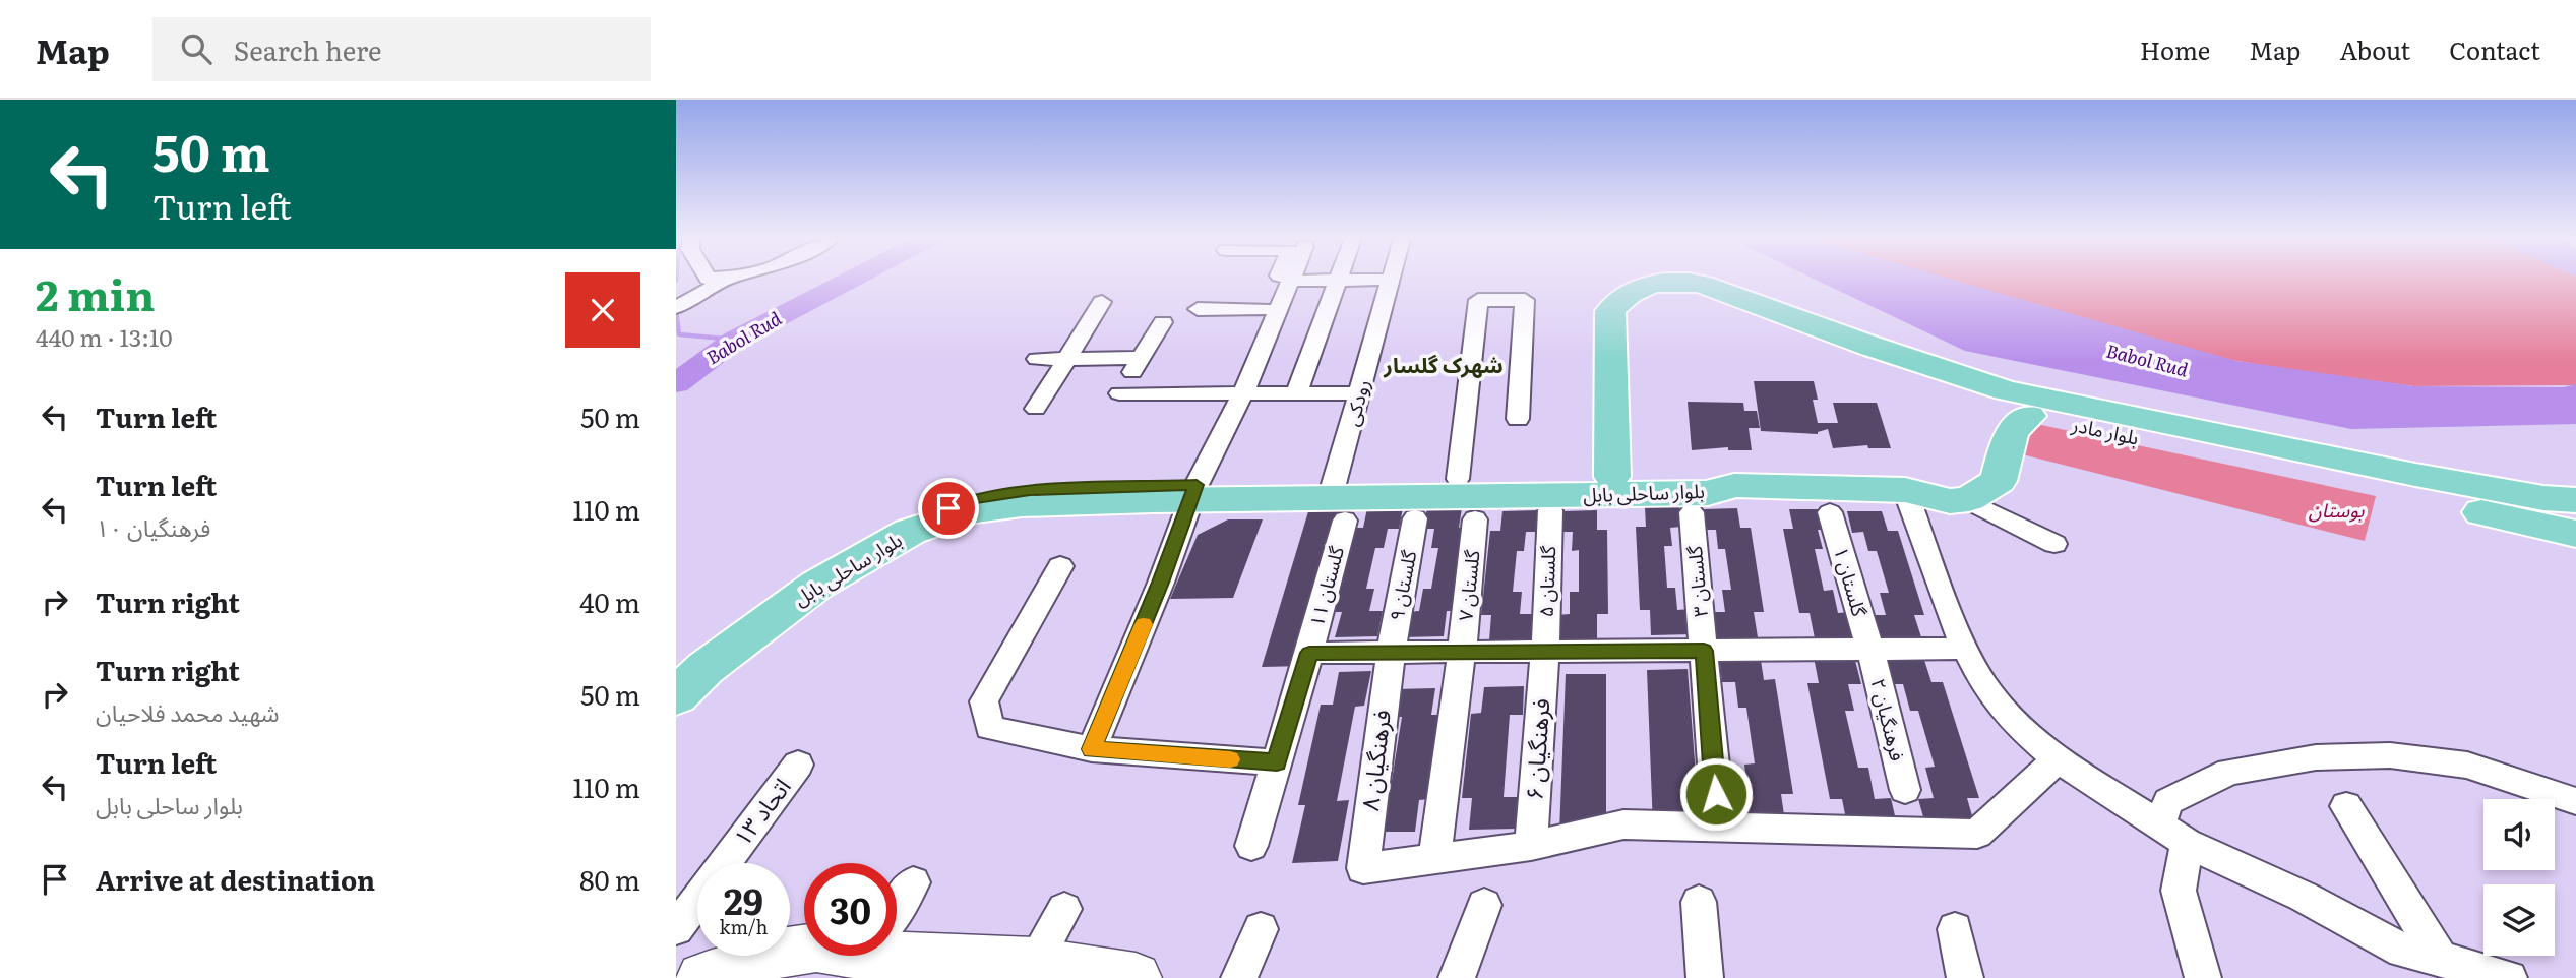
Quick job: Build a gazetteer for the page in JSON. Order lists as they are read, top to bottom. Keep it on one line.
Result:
{"streets":{"main road":["بلوار مادر","بلوار ساحلی بابل"],"street":["رودکی","گلستان ۵","گلستان ۳","گلستان ۱","گلستان ۹","گلستان ۷","گلستان ۱۱","فرهنگیان ۲","فرهنگیان ۶","فرهنگیان ۸","اتحاد ۱۳"]},"crossings":[["رودکی","بلوار ساحلی بابل"],["بلوار مادر","بلوار ساحلی بابل"],["گلستان ۵","فرهنگیان ۶"],["گلستان ۱","فرهنگیان ۲"],["گلستان ۹","فرهنگیان ۸"],["گلستان ۷","فرهنگیان ۸"]],"districts":["شهرک گلسار"],"water":["Babol Rud"],"parks":["بوستان"],"page":{"header":"Map","search":"Search here","nav":["Home","Map","About","Contact"],"turn":["50 m","Turn left"],"heading":["2 min","440 m · 13:10"],"list":[{"name":"Turn left","value":"50 m"},{"name":"Turn left","note":"فرهنگیان ۱۰","value":"110 m"},{"name":"Turn right","value":"40 m"},{"name":"Turn right","note":"شهید محمد فلاحیان","value":"50 m"},{"name":"Turn left","note":"بلوار ساحلی بابل","value":"110 m"},{"name":"Arrive at destination","value":"80 m"}],"speed":"29 km/h","limit":"30"}}
